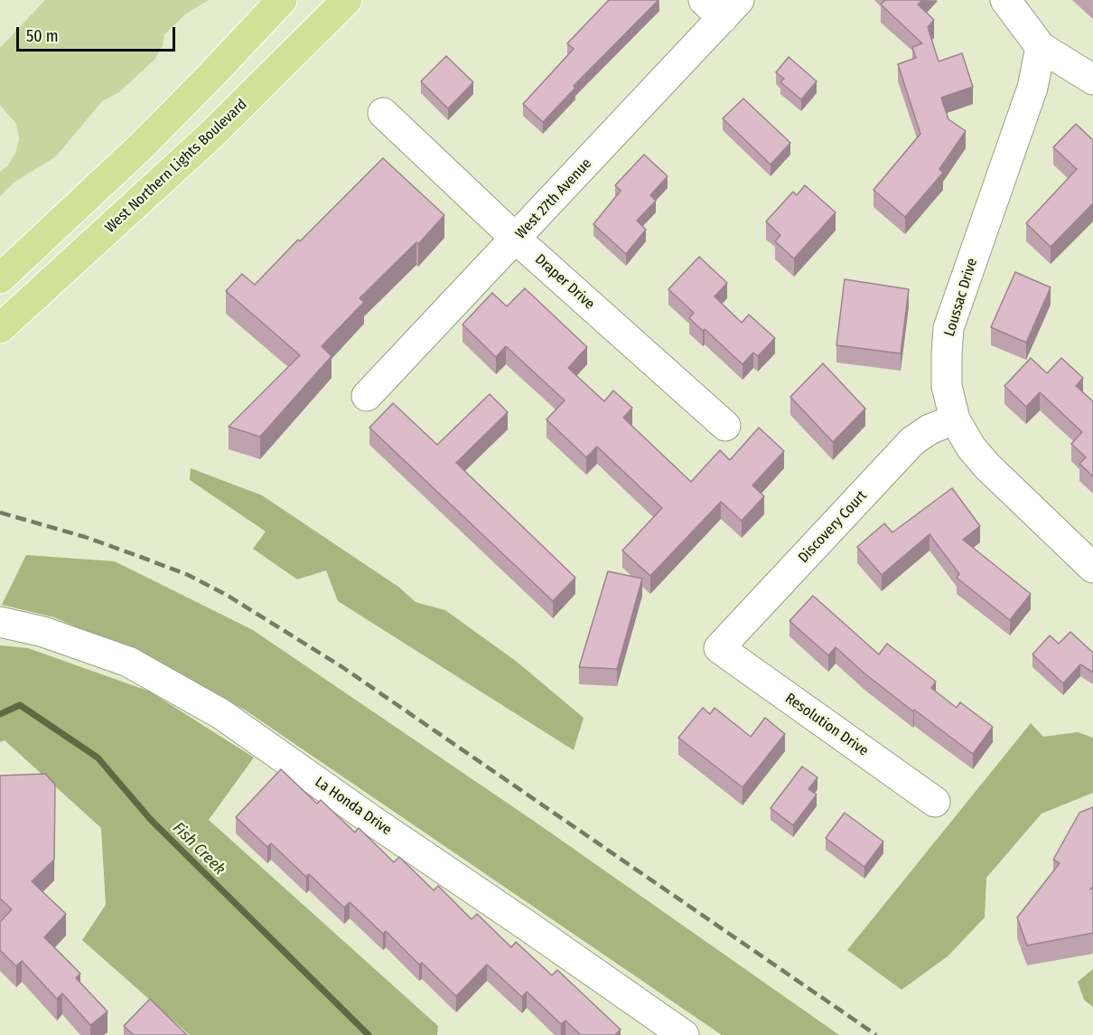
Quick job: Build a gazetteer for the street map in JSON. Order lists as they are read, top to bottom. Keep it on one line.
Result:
{"streets":{"main road":["West Northern Lights Boulevard"],"street":["West 27th Avenue","Draper Drive","Loussac Drive","Discovery Court","Resolution Drive","La Honda Drive"]},"crossings":[["West 27th Avenue","Draper Drive"],["Loussac Drive","Discovery Court"],["Discovery Court","Resolution Drive"]],"water":["Fish Creek"],"scale_bar":"50 m"}
